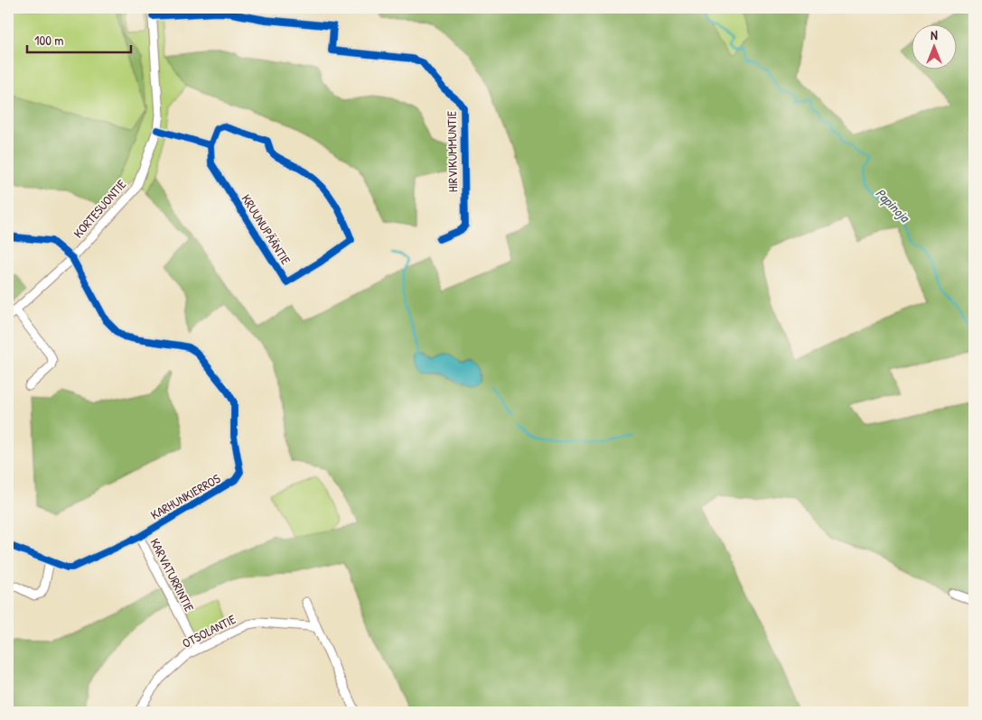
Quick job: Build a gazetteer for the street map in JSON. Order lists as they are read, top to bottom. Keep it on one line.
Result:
{"streets":{"street":["HIRVIKUMMUNTIE","KORTESUONTIE","KRUUNUPÄÄNTIE","KARHUNKIERROS","KARVATURRINTIE","OTSOLANTIE"]},"crossings":[["HIRVIKUMMUNTIE","KORTESUONTIE"],["KORTESUONTIE","KARHUNKIERROS"],["KARHUNKIERROS","KARVATURRINTIE"],["KARVATURRINTIE","OTSOLANTIE"]],"water":["Papinoja"],"scale_bar":"100 m","north":"top"}
